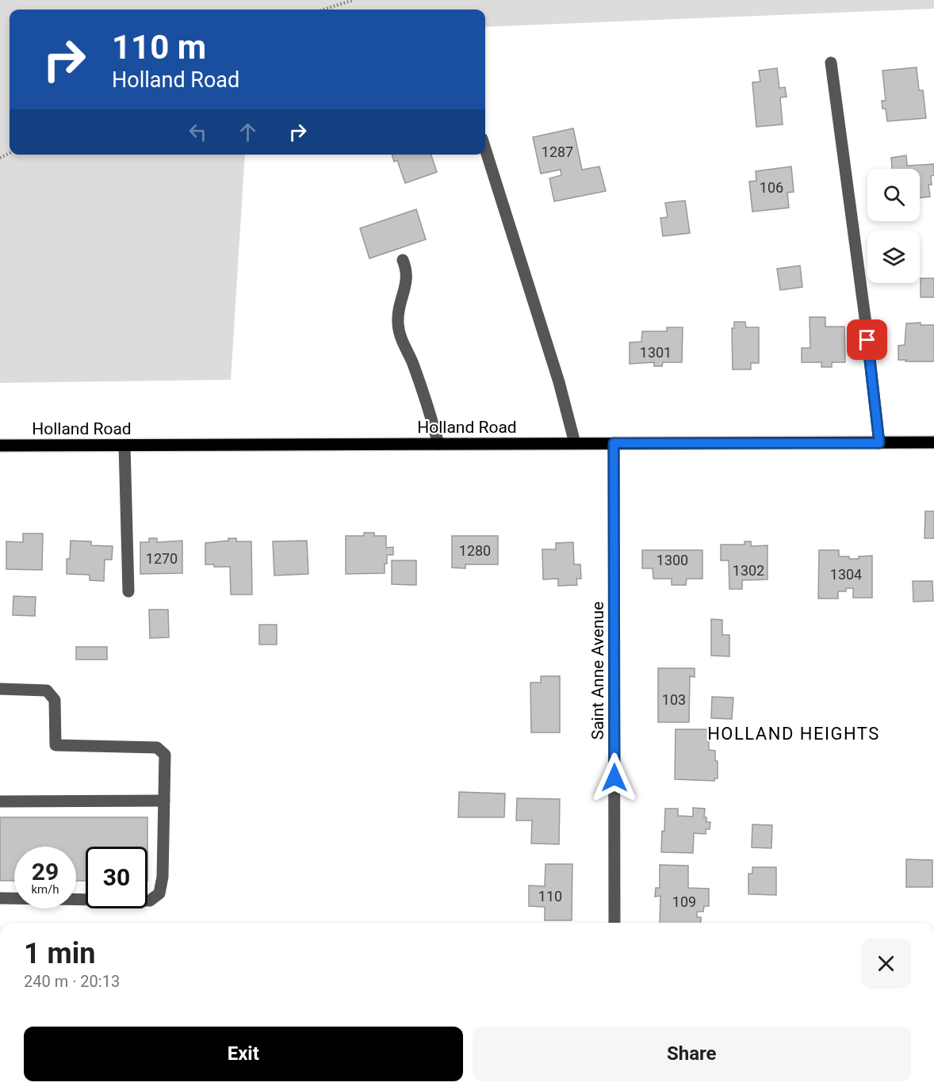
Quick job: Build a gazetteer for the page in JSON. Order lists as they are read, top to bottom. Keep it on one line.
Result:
{"streets":{"main road":["Holland Road"],"street":["Saint Anne Avenue"]},"crossings":[["Holland Road","Saint Anne Avenue"]],"districts":["HOLLAND HEIGHTS"],"house_numbers":["1287","106","1301","1280","1270","1300","1302","1304","103","110","109"],"page":{"turn":["110 m","Holland Road"],"speed":"29 km/h","limit":"30","heading":["1 min","240 m · 20:13"],"buttons":["Exit","Share"]}}
